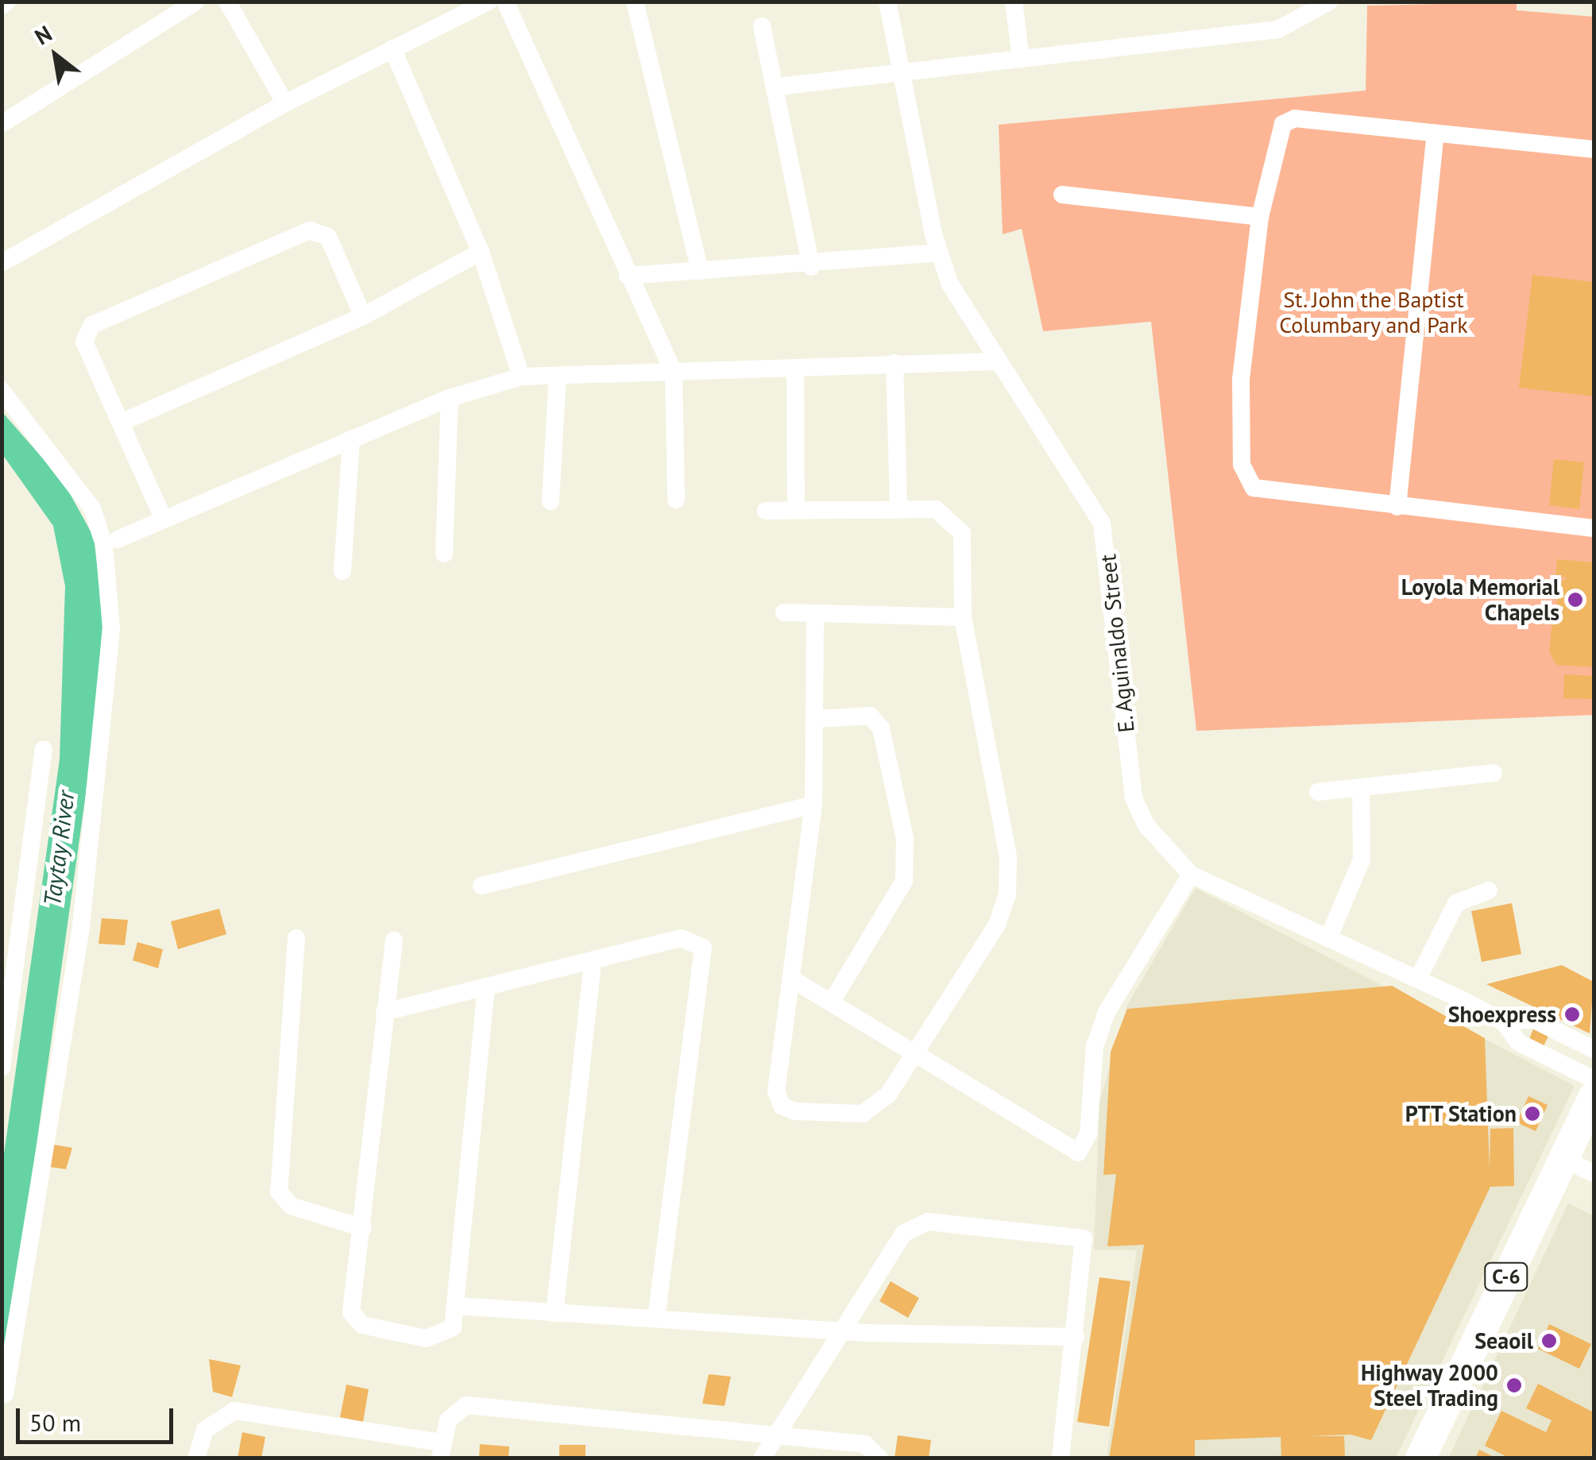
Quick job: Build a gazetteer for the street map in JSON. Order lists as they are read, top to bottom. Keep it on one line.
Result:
{"streets":{"main road":["C-6"],"street":["E. Aguinaldo Street"]},"water":["Taytay River"],"parks":["St. John the Baptist Columbary and Park"],"places":["Loyola Memorial Chapels","Shoexpress","PTT Station","Seaoil","Highway 2000 Steel Trading"],"scale_bar":"50 m","north":"top left"}
